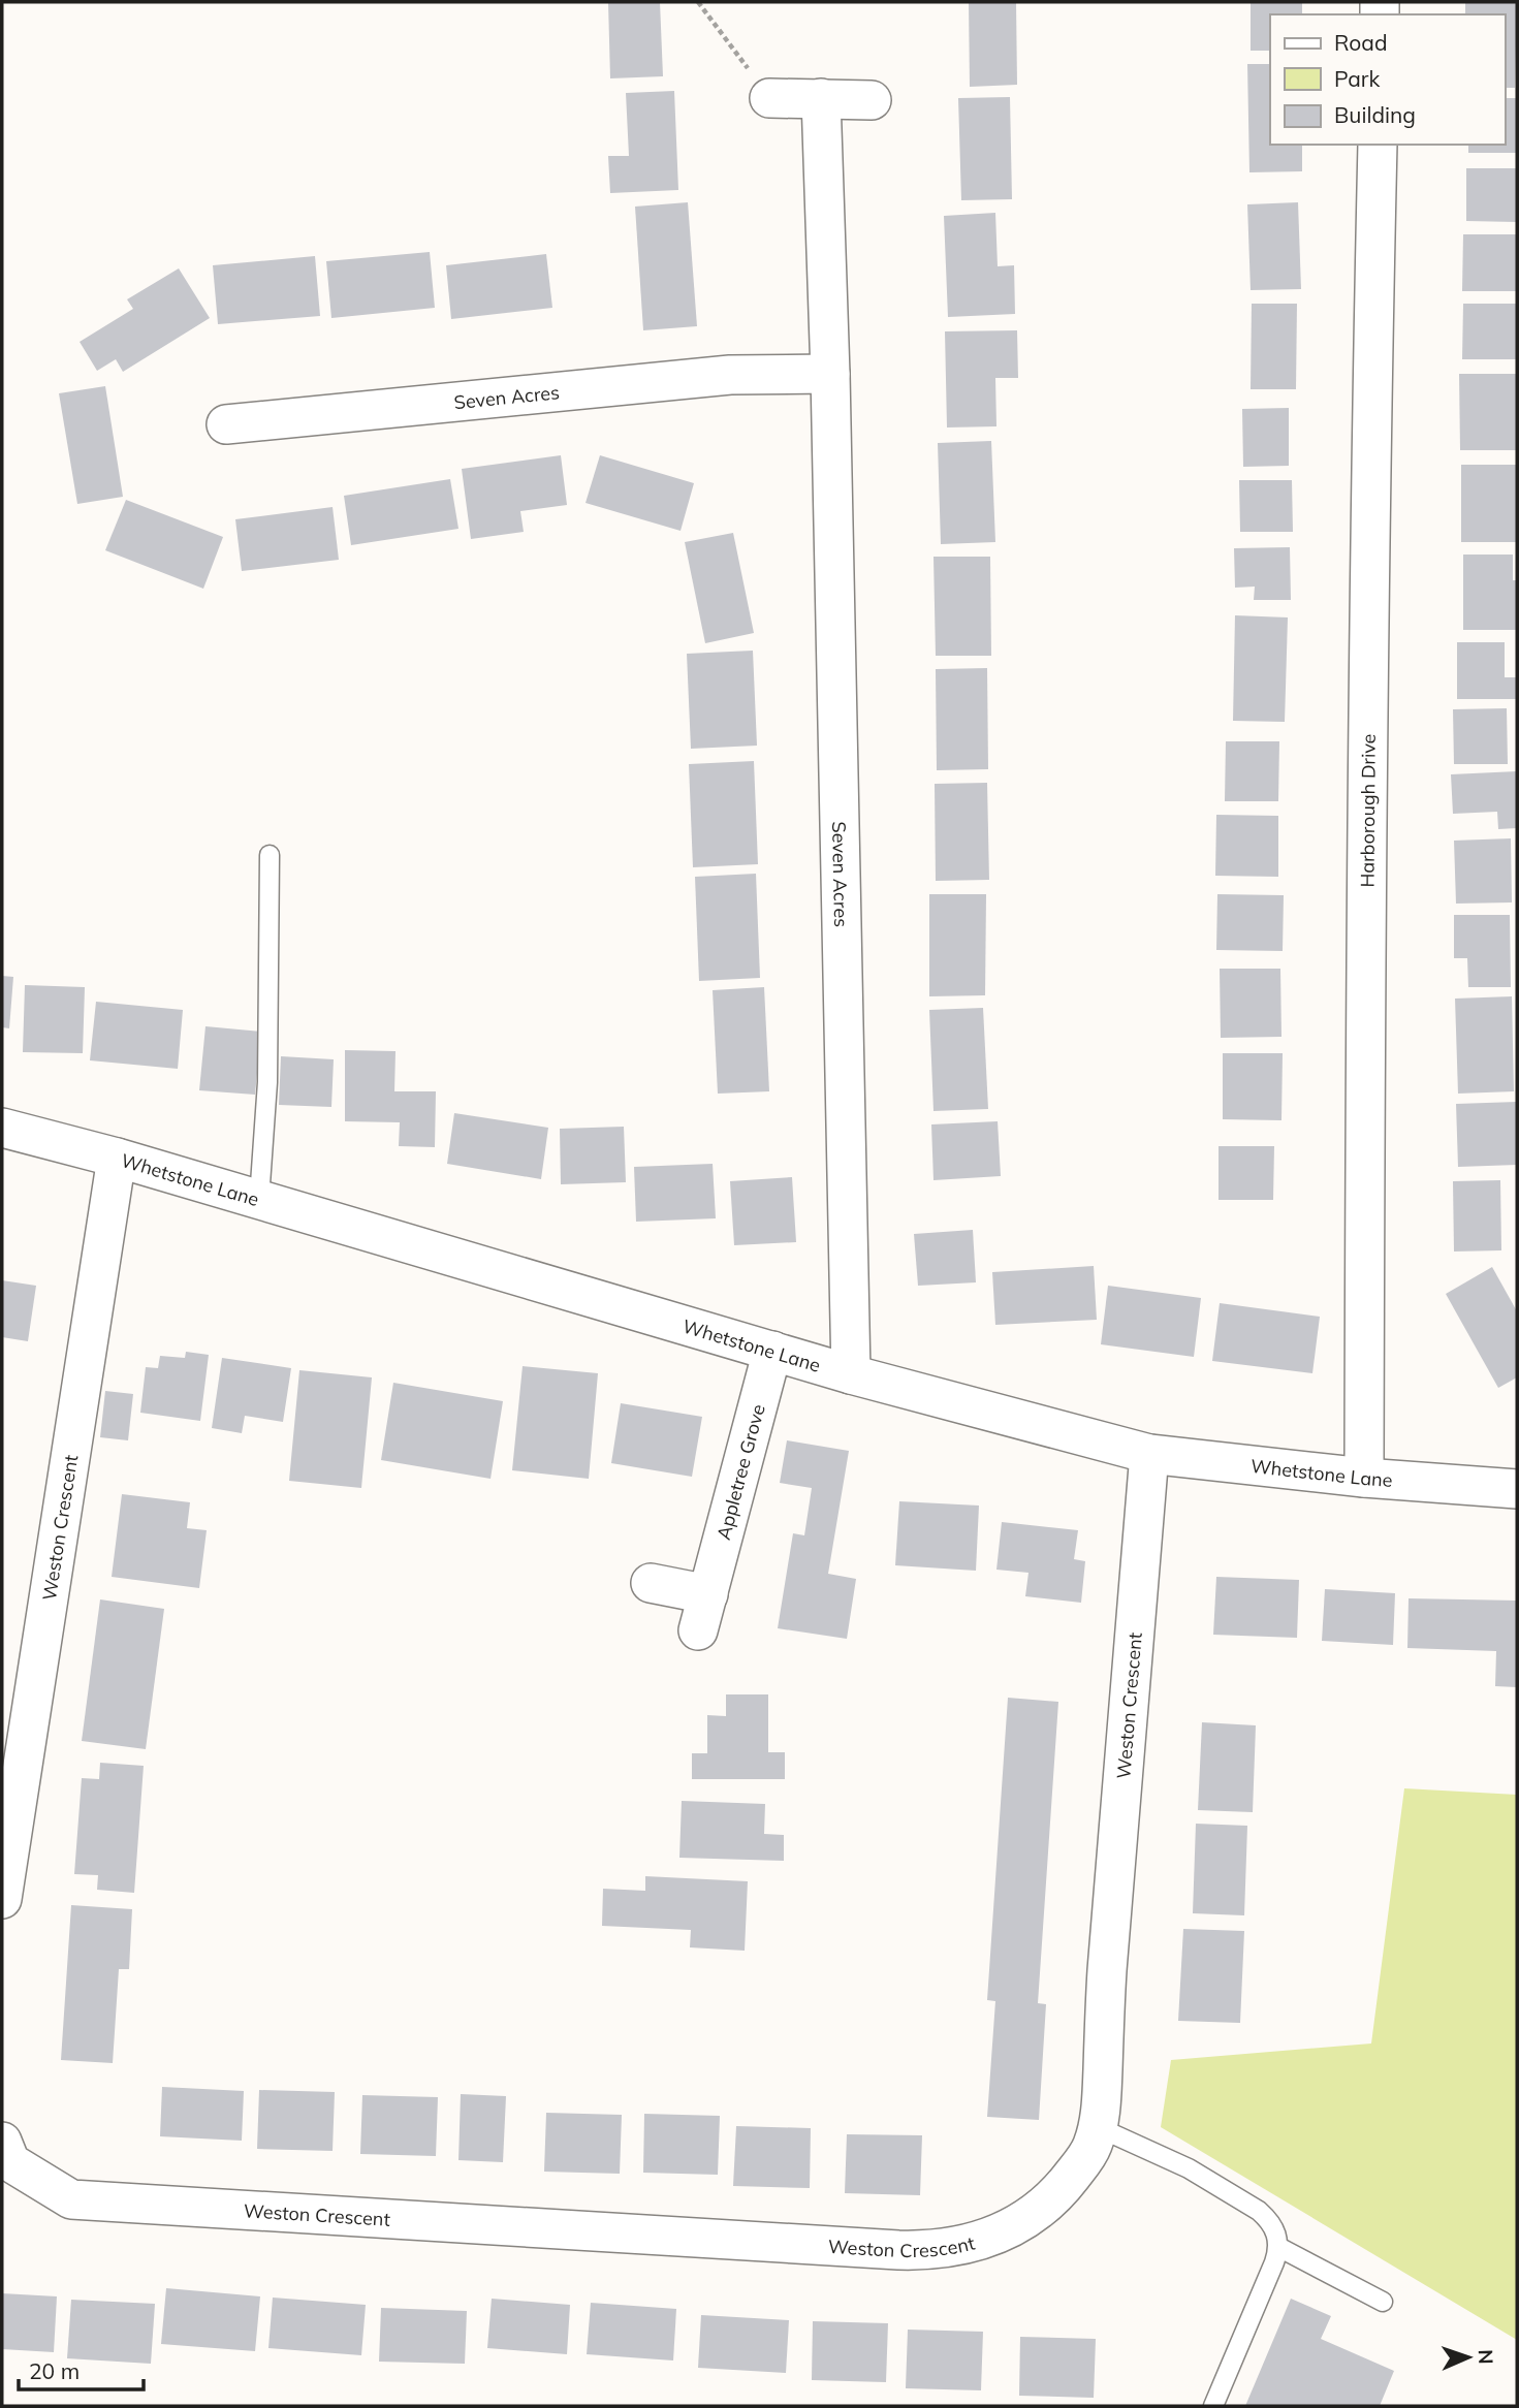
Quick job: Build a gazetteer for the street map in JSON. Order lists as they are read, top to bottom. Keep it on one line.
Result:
{"streets":{"street":["Seven Acres","Harborough Drive","Whetstone Lane","Appletree Grove","Weston Crescent"]},"crossings":[["Seven Acres","Whetstone Lane"],["Harborough Drive","Whetstone Lane"],["Whetstone Lane","Appletree Grove"],["Whetstone Lane","Weston Crescent"]],"legend":["Road","Park","Building"],"scale_bar":"20 m","north":"right"}
